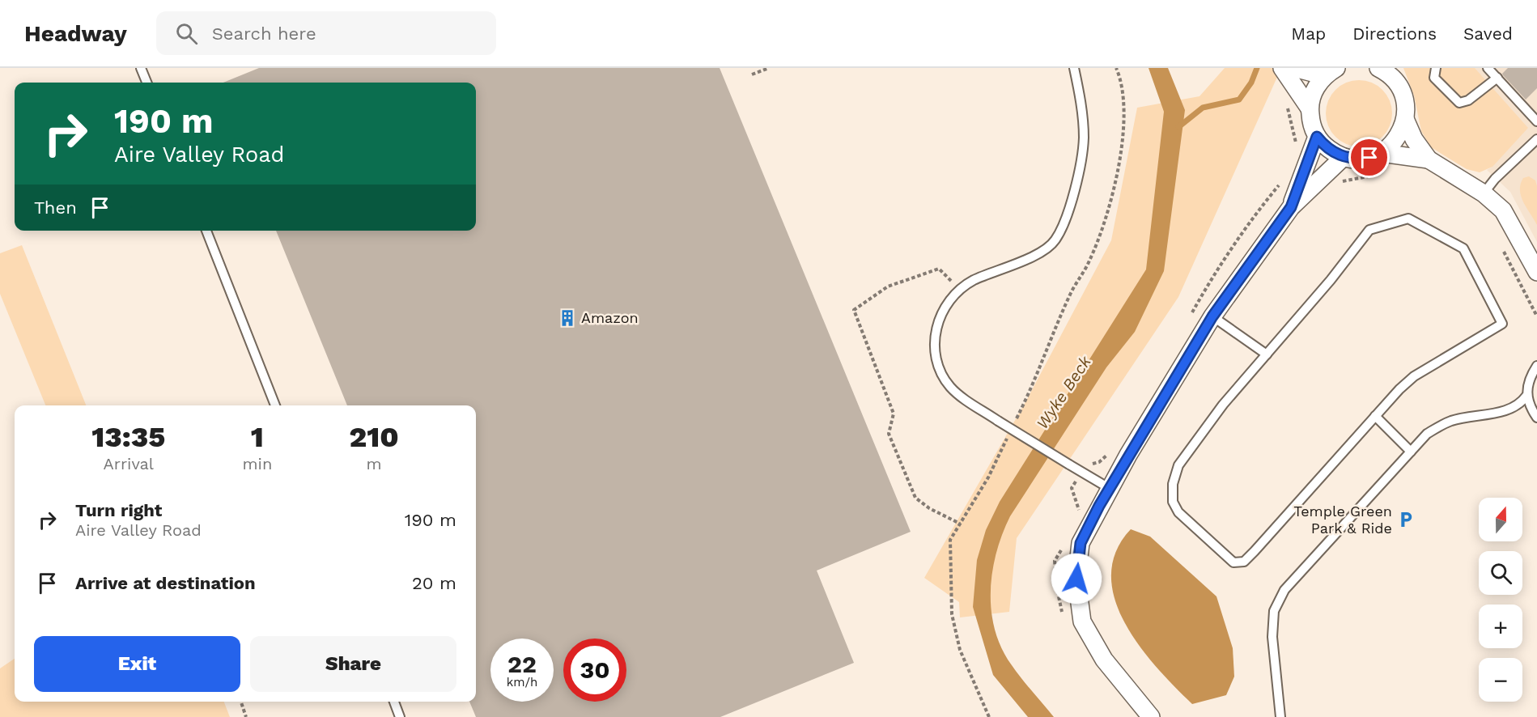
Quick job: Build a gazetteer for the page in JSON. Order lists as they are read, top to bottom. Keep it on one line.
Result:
{"water":["Wyke Beck"],"places":{"building":["Amazon"],"parking":["Temple Green Park & Ride"]},"north":"top","page":{"header":"Headway","search":"Search here","nav":["Map","Directions","Saved"],"turn":["190 m","Aire Valley Road"],"then":"Then","eta":["13:35","Arrival","1","min","210","m"],"list":[{"name":"Turn right","note":"Aire Valley Road","value":"190 m"},{"name":"Arrive at destination","value":"20 m"}],"map_buttons":["+","−"],"buttons":["Exit","Share"],"speed":"22 km/h","limit":"30"}}
